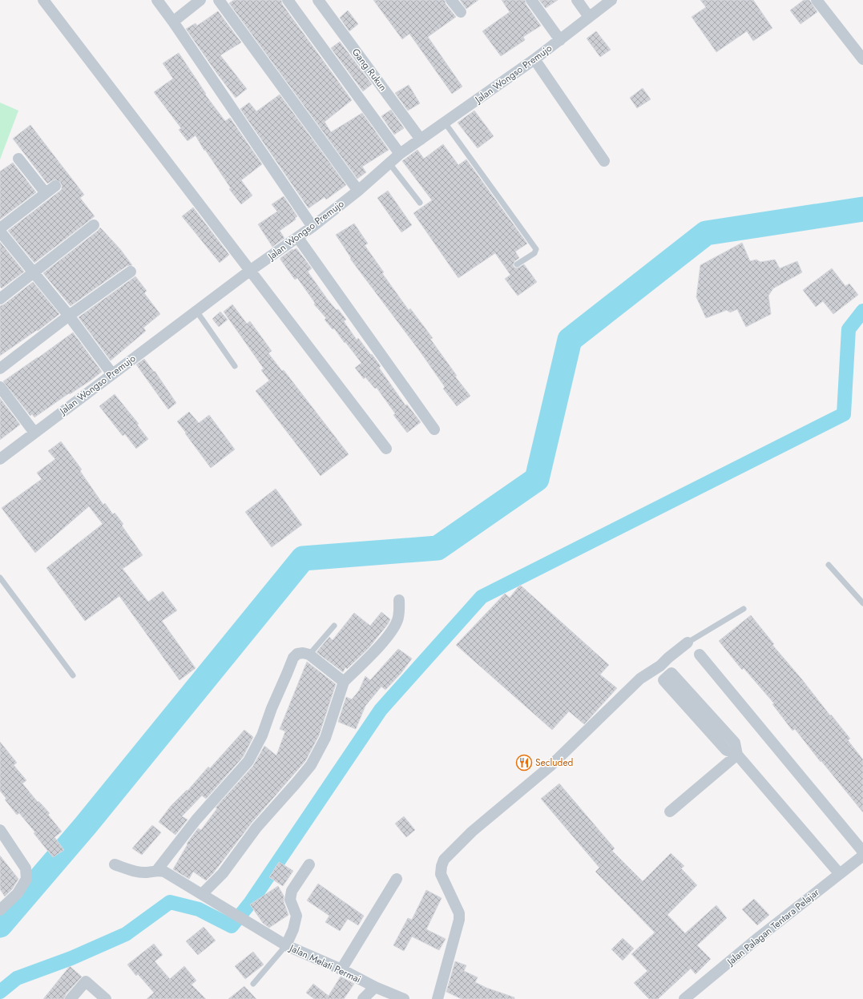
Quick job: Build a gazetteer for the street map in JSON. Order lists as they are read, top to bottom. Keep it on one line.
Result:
{"streets":{"street":["Gang Rukun","Jalan Wongso Premujo","Jalan Palagan Tentara Pelajar","Jalan Melati Permai"]},"crossings":[["Gang Rukun","Jalan Wongso Premujo"]],"places":{"restaurant":["Secluded"]}}
